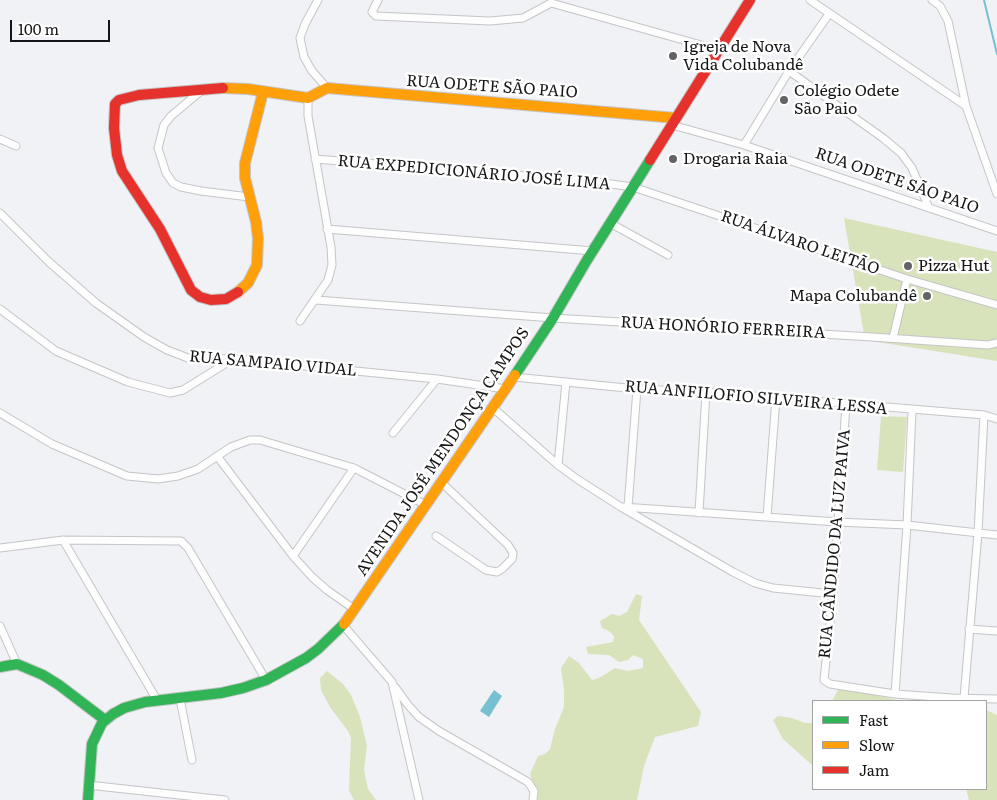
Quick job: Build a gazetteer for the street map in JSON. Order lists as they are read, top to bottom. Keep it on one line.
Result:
{"streets":{"street":["RUA ODETE SÃO PAIO","RUA EXPEDICIONÁRIO JOSÉ LIMA","RUA ÁLVARO LEITÃO","RUA HONÓRIO FERREIRA","RUA SAMPAIO VIDAL","RUA ANFILOFIO SILVEIRA LESSA","AVENIDA JOSÉ MENDONÇA CAMPOS","RUA CÂNDIDO DA LUZ PAIVA"]},"crossings":[["RUA ODETE SÃO PAIO","AVENIDA JOSÉ MENDONÇA CAMPOS"],["RUA EXPEDICIONÁRIO JOSÉ LIMA","RUA ÁLVARO LEITÃO"],["RUA EXPEDICIONÁRIO JOSÉ LIMA","AVENIDA JOSÉ MENDONÇA CAMPOS"],["RUA ÁLVARO LEITÃO","AVENIDA JOSÉ MENDONÇA CAMPOS"],["RUA HONÓRIO FERREIRA","AVENIDA JOSÉ MENDONÇA CAMPOS"],["RUA SAMPAIO VIDAL","AVENIDA JOSÉ MENDONÇA CAMPOS"],["RUA ANFILOFIO SILVEIRA LESSA","AVENIDA JOSÉ MENDONÇA CAMPOS"],["RUA ANFILOFIO SILVEIRA LESSA","RUA CÂNDIDO DA LUZ PAIVA"]],"places":["Igreja de Nova Vida Colubandê","Colégio Odete São Paio","Drogaria Raia","Pizza Hut","Mapa Colubandê"],"legend":["Fast","Slow","Jam"],"scale_bar":"100 m"}
